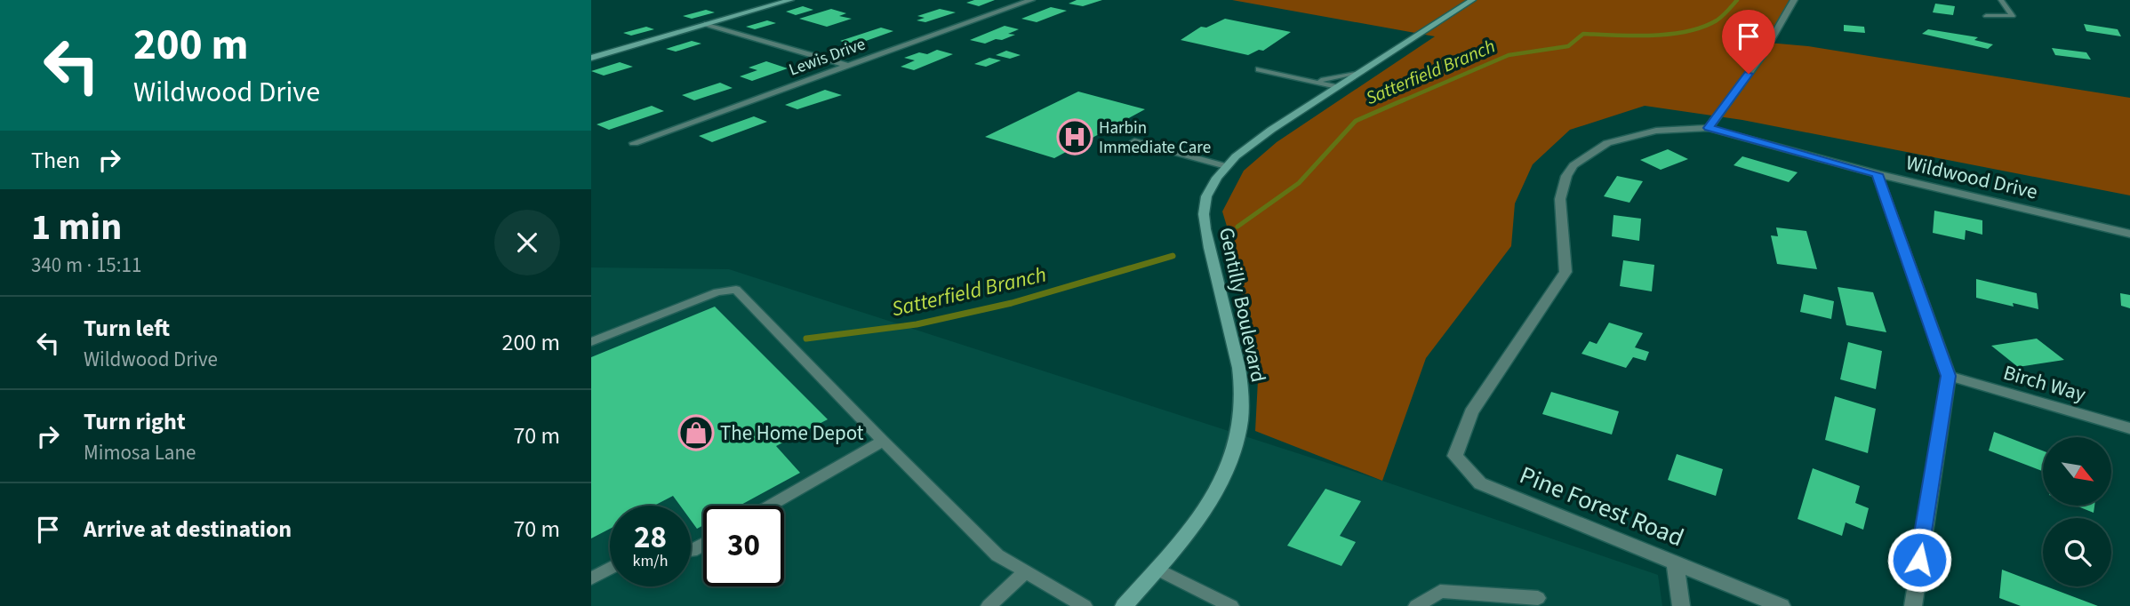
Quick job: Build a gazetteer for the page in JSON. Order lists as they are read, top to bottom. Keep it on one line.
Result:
{"streets":{"street":["Lewis Drive","Wildwood Drive","Gentilly Boulevard","Birch Way","Pine Forest Road"]},"crossings":[["Wildwood Drive","Pine Forest Road"]],"water":["Satterfield Branch"],"places":{"hospital":["Harbin Immediate Care"],"shop":["The Home Depot"]},"north":"bottom right","page":{"turn":["200 m","Wildwood Drive"],"then":"Then","heading":["1 min","340 m · 15:11"],"list":[{"name":"Turn left","note":"Wildwood Drive","value":"200 m"},{"name":"Turn right","note":"Mimosa Lane","value":"70 m"},{"name":"Arrive at destination","value":"70 m"}],"speed":"28 km/h","limit":"30"}}
